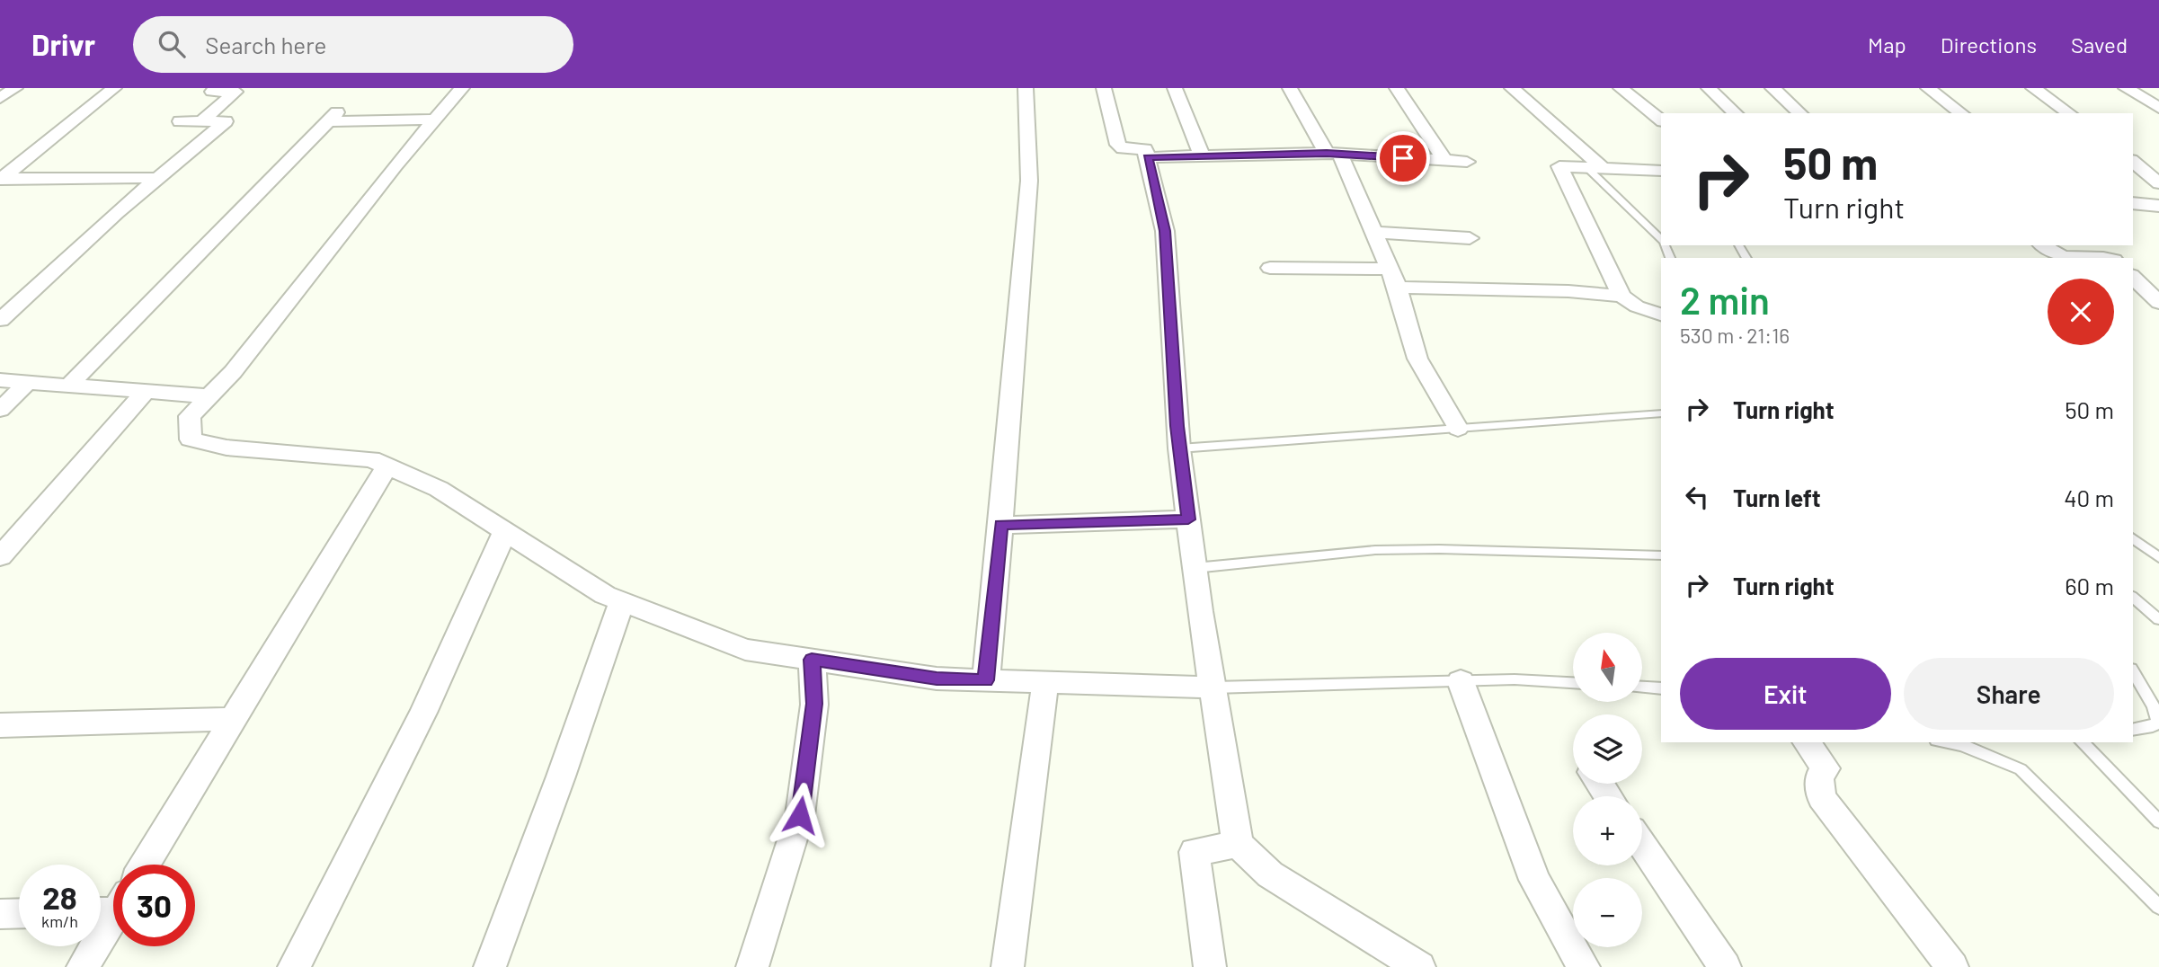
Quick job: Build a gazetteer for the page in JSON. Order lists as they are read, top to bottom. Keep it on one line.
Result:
{"north":"top","page":{"header":"Drivr","search":"Search here","nav":["Map","Directions","Saved"],"turn":["50 m","Turn right"],"heading":["2 min","530 m · 21:16"],"list":[{"name":"Turn right","value":"50 m"},{"name":"Turn left","value":"40 m"},{"name":"Turn right","value":"60 m"}],"map_buttons":["+","−"],"buttons":["Exit","Share"],"speed":"28 km/h","limit":"30"}}
